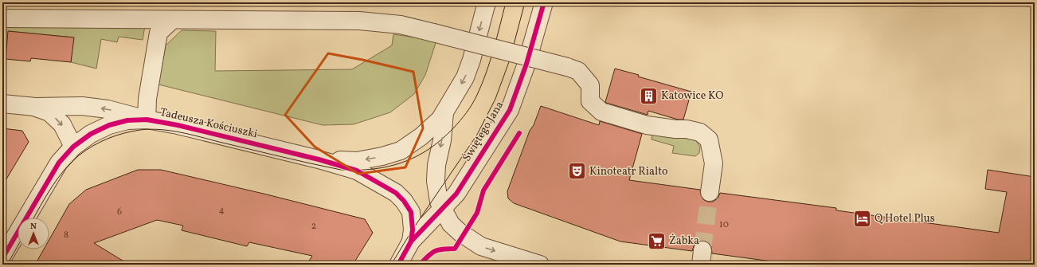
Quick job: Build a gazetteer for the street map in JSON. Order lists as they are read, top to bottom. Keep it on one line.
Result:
{"streets":{"street":["Tadeusza Kościuszki","Świętego Jana"]},"crossings":[["Tadeusza Kościuszki","Świętego Jana"]],"places":{"building":["Katowice KO"],"theatre":["Kinoteatr Rialto"],"hotel":["Q Hotel Plus"],"supermarket":["Żabka"]},"house_numbers":["4","6","10","2","8"],"north":"top"}
